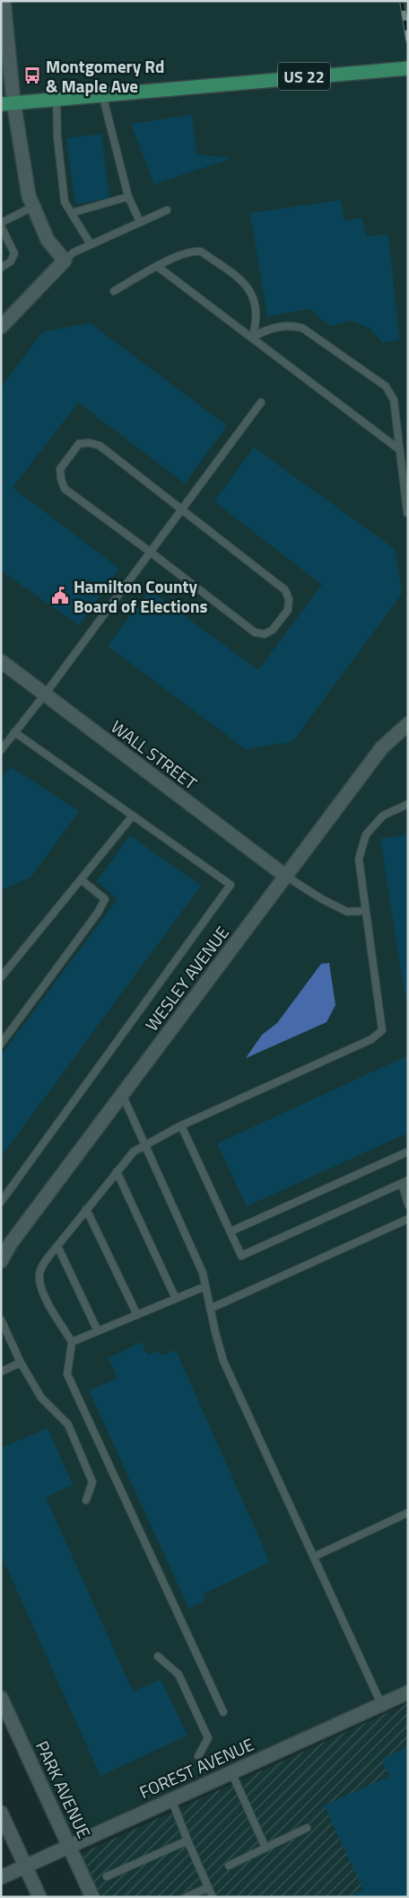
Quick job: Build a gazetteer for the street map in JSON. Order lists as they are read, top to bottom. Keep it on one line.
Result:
{"streets":{"main road":["US 22"],"street":["WALL STREET","WESLEY AVENUE","FOREST AVENUE","PARK AVENUE"]},"crossings":[["WALL STREET","WESLEY AVENUE"],["FOREST AVENUE","PARK AVENUE"]],"places":{"bus stop":["Montgomery Rd & Maple Ave"],"public building":["Hamilton County Board of Elections"]}}
